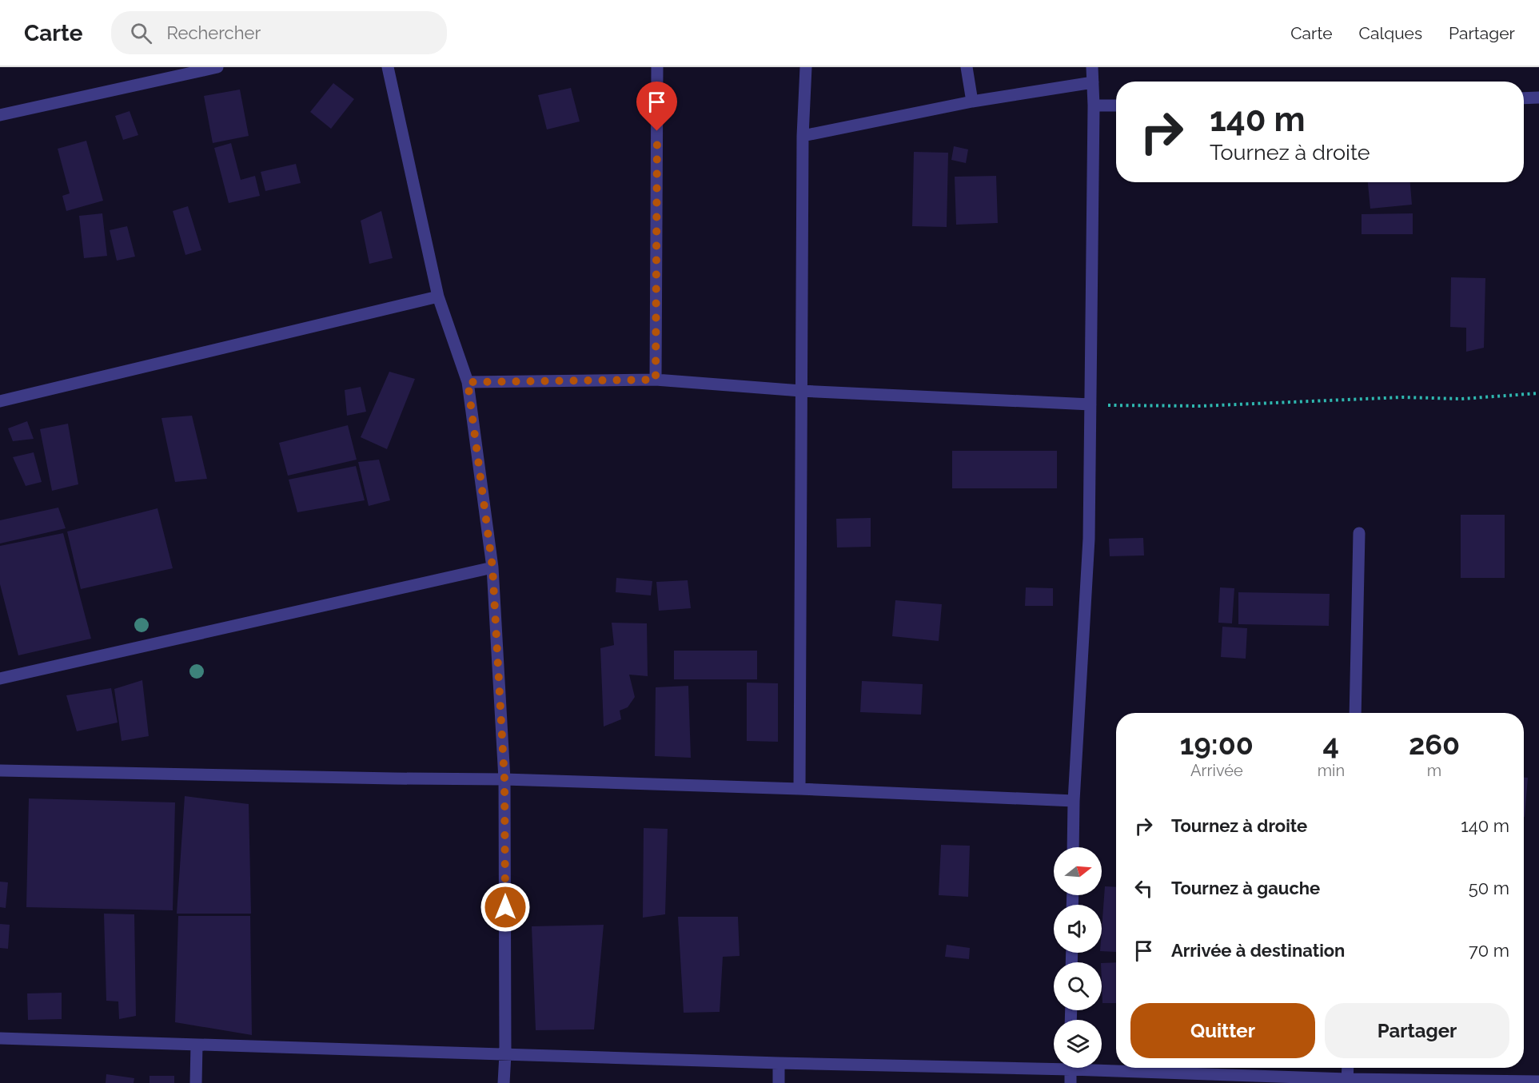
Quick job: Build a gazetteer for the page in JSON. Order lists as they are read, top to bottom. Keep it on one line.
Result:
{"north":"right","page":{"header":"Carte","search":"Rechercher","nav":["Carte","Calques","Partager"],"turn":["140 m","Tournez à droite"],"eta":["19:00","Arrivée","4","min","260","m"],"list":[{"name":"Tournez à droite","value":"140 m"},{"name":"Tournez à gauche","value":"50 m"},{"name":"Arrivée à destination","value":"70 m"}],"buttons":["Quitter","Partager"]}}
